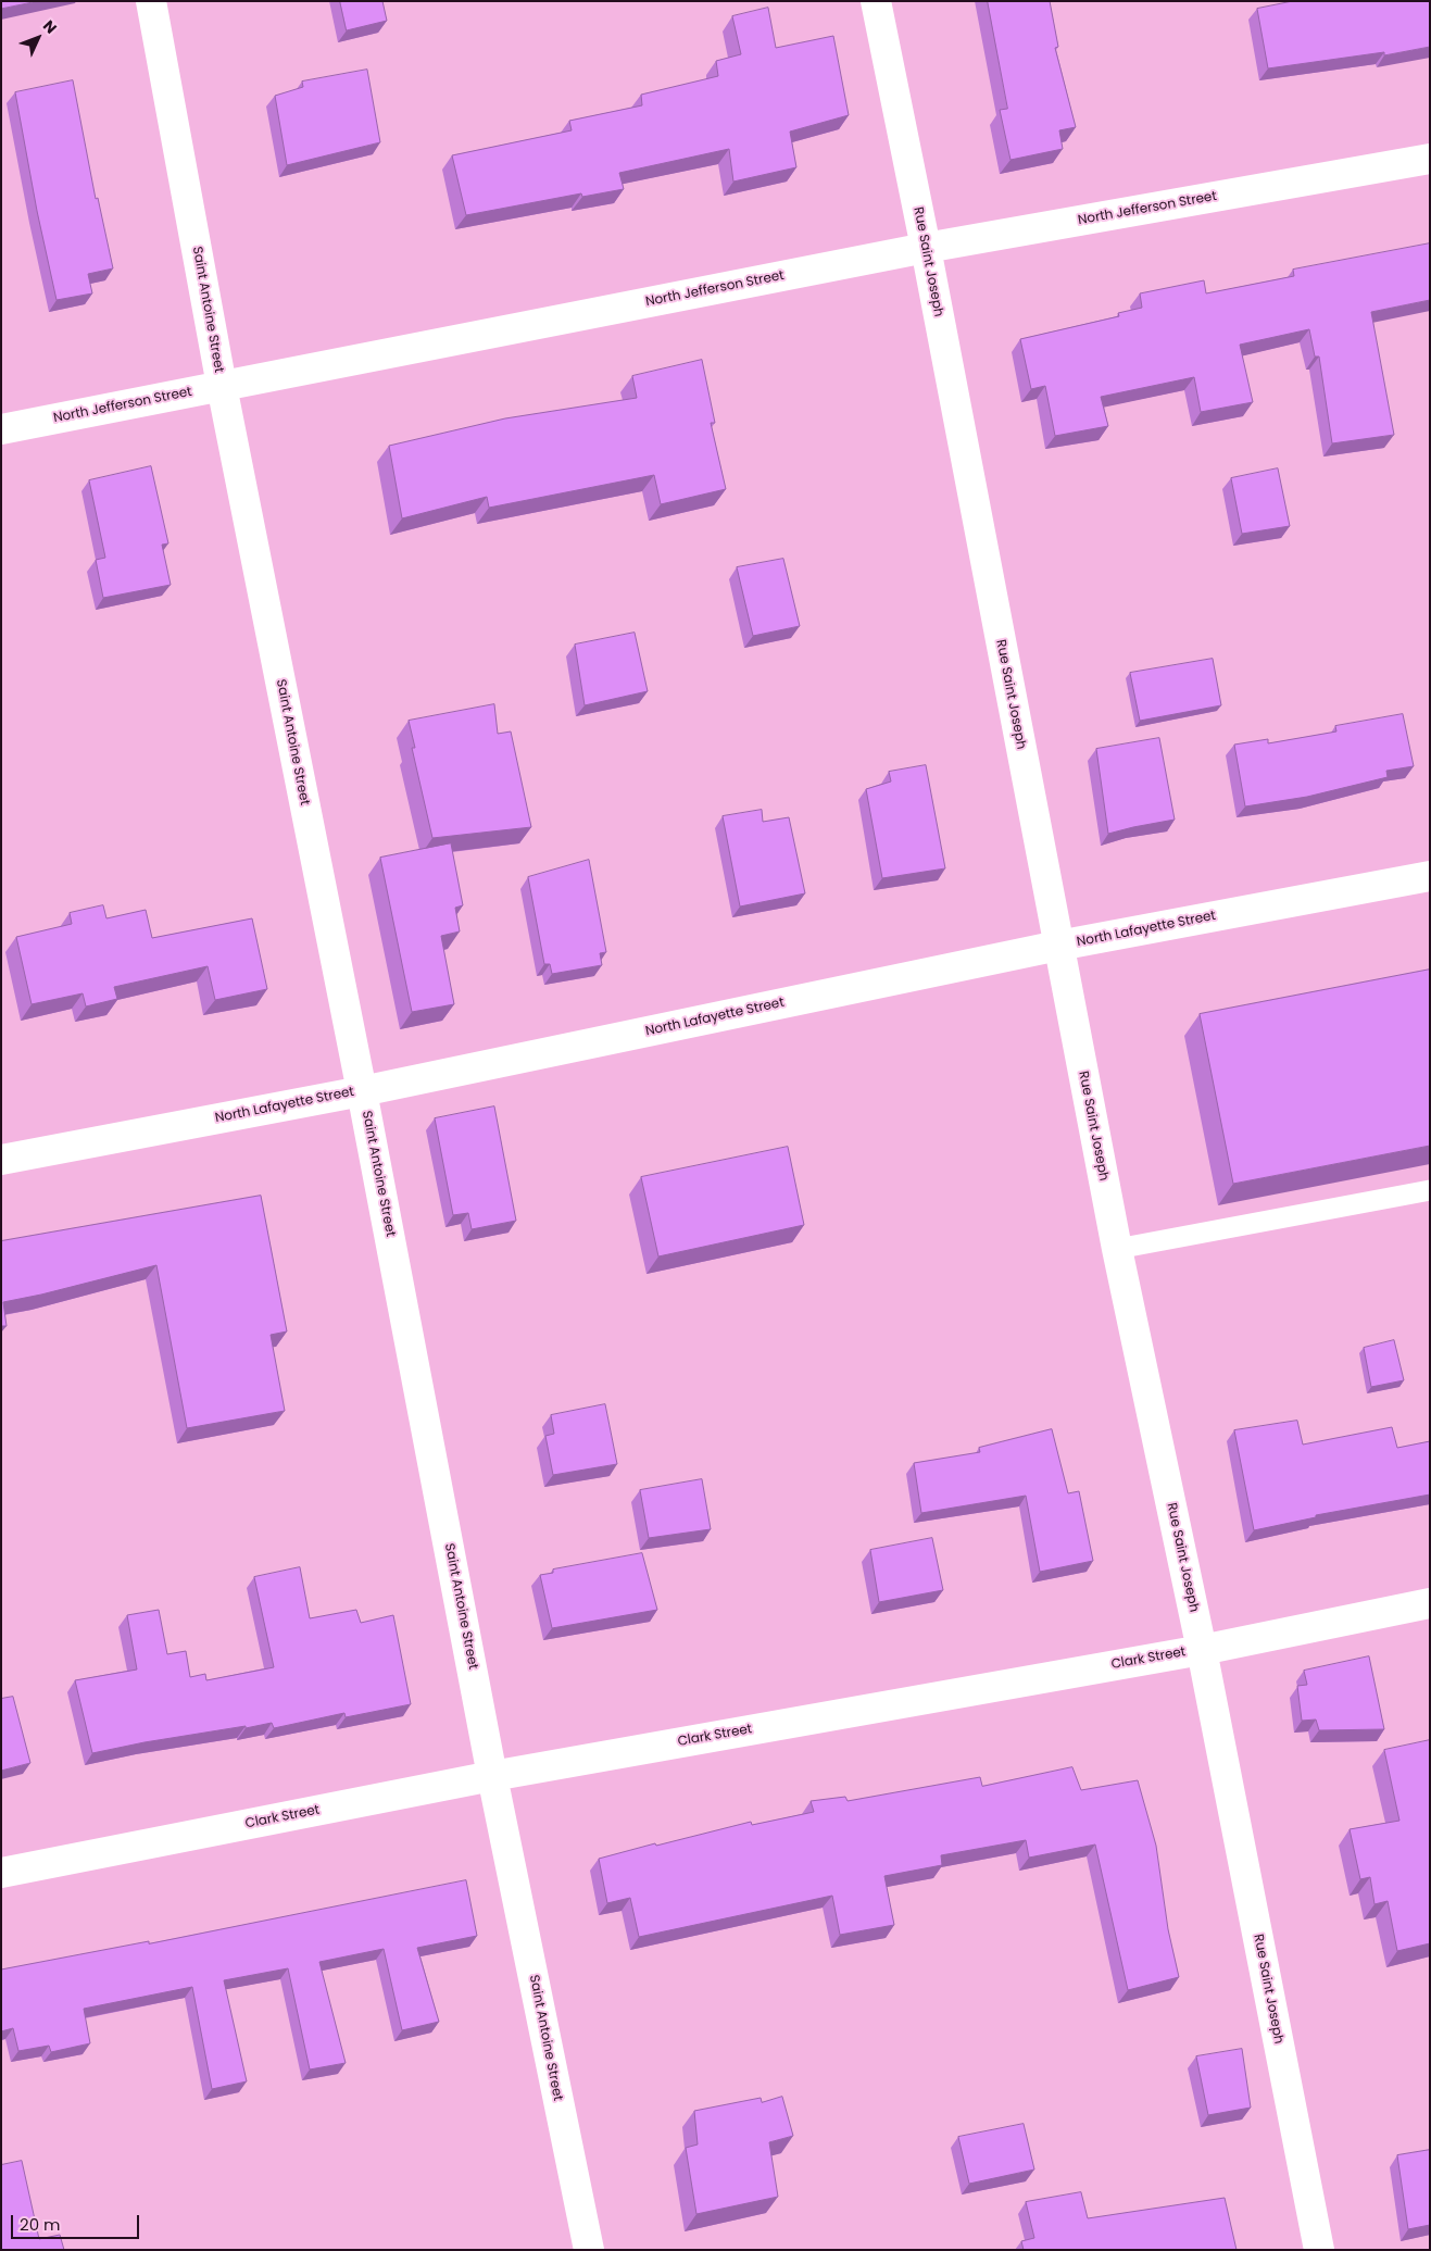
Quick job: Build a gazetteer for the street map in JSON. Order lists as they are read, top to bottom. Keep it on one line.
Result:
{"streets":{"street":["North Jefferson Street","Rue Saint Joseph","Saint Antoine Street","North Lafayette Street","Clark Street"]},"crossings":[["North Jefferson Street","Rue Saint Joseph"],["North Jefferson Street","Saint Antoine Street"],["Rue Saint Joseph","North Lafayette Street"],["Rue Saint Joseph","Clark Street"],["Saint Antoine Street","North Lafayette Street"],["Saint Antoine Street","Clark Street"]],"scale_bar":"20 m","north":"top right"}
